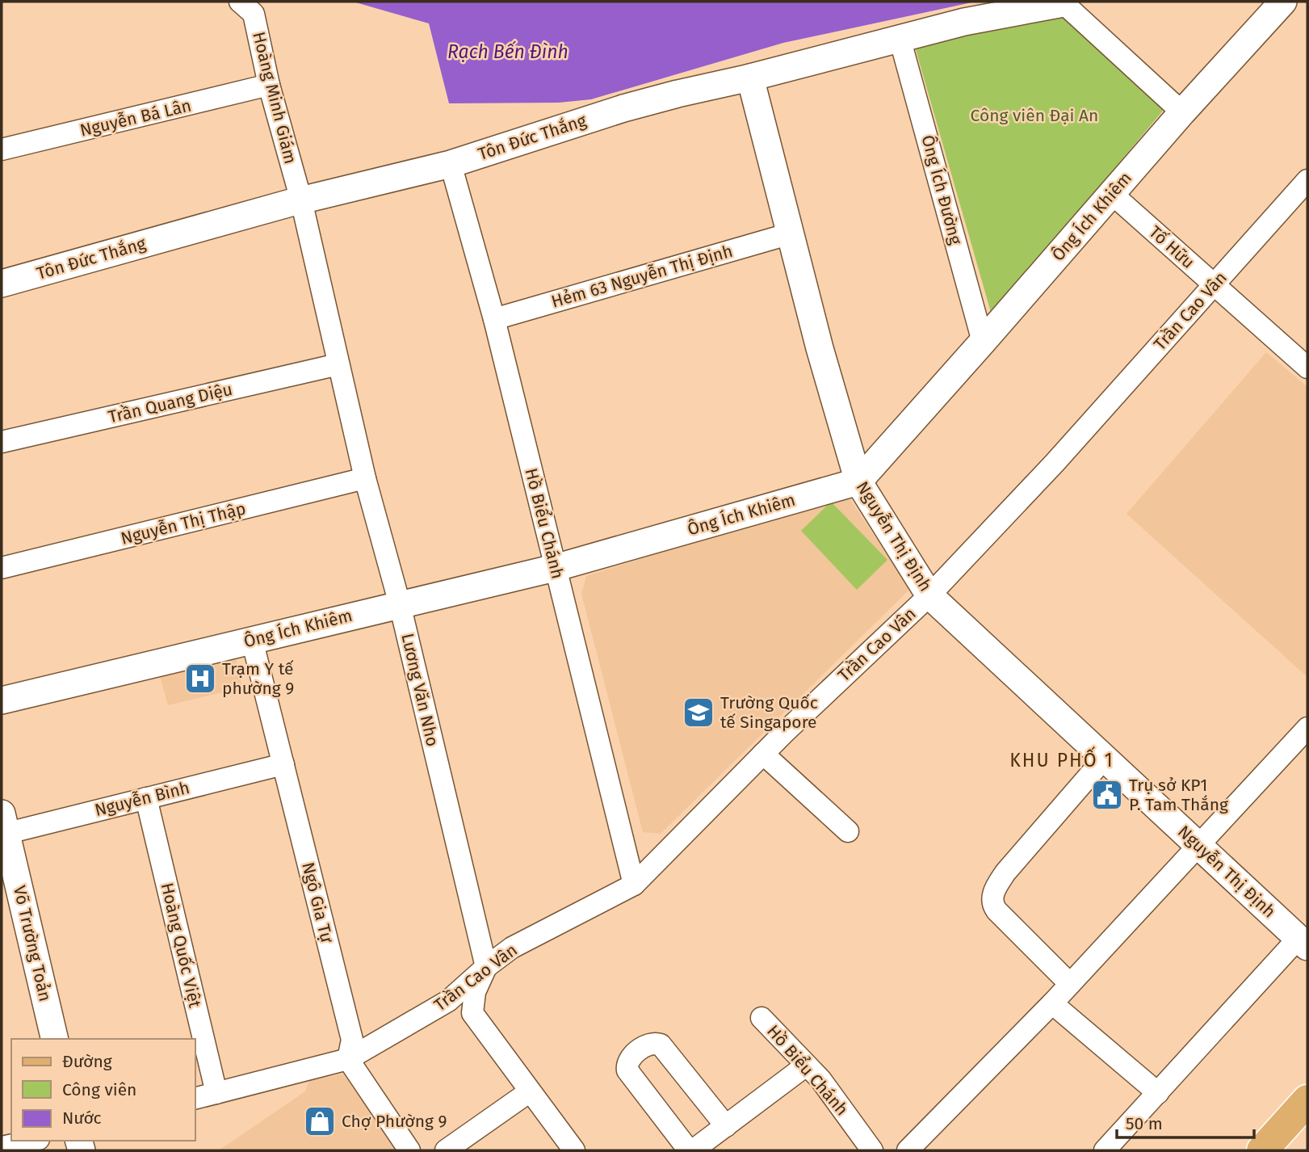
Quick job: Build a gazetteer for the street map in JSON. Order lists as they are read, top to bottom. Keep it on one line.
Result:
{"streets":{"street":["Hoàng Minh Giám","Nguyễn Bá Lân","Tôn Đức Thắng","Ông Ích Đường","Ông Ích Khiêm","Tố Hữu","Hẻm 63 Nguyễn Thị Định","Trần Cao Vân","Trần Quang Diệu","Nguyễn Thị Thập","Hồ Biểu Chánh","Nguyễn Thị Định","Lương Văn Nho","Nguyễn Bình","Ngô Gia Tự","Võ Trường Toản","Hoàng Quốc Việt"]},"crossings":[["Hoàng Minh Giám","Nguyễn Bá Lân"],["Hoàng Minh Giám","Tôn Đức Thắng"],["Hoàng Minh Giám","Lương Văn Nho"],["Tôn Đức Thắng","Ông Ích Đường"],["Tôn Đức Thắng","Hồ Biểu Chánh"],["Tôn Đức Thắng","Nguyễn Thị Định"],["Tôn Đức Thắng","Lương Văn Nho"],["Ông Ích Đường","Ông Ích Khiêm"],["Ông Ích Khiêm","Tố Hữu"],["Ông Ích Khiêm","Hồ Biểu Chánh"],["Ông Ích Khiêm","Nguyễn Thị Định"],["Ông Ích Khiêm","Lương Văn Nho"],["Ông Ích Khiêm","Ngô Gia Tự"],["Tố Hữu","Trần Cao Vân"],["Hẻm 63 Nguyễn Thị Định","Hồ Biểu Chánh"],["Hẻm 63 Nguyễn Thị Định","Nguyễn Thị Định"],["Trần Cao Vân","Hồ Biểu Chánh"],["Trần Cao Vân","Nguyễn Thị Định"],["Trần Cao Vân","Lương Văn Nho"],["Trần Cao Vân","Ngô Gia Tự"],["Trần Cao Vân","Hoàng Quốc Việt"],["Trần Quang Diệu","Lương Văn Nho"],["Nguyễn Thị Thập","Lương Văn Nho"],["Nguyễn Bình","Ngô Gia Tự"],["Nguyễn Bình","Võ Trường Toản"],["Nguyễn Bình","Hoàng Quốc Việt"]],"districts":["KHU PHỐ 1"],"water":["Rạch Bến Đình"],"parks":["Công viên Đại An"],"places":{"hospital":["Trạm Y tế phường 9"],"school or university":["Trường Quốc tế Singapore"],"public building":["Trụ sở KP1 P. Tam Thắng"],"shop":["Chợ Phường 9"]},"legend":["Đường","Công viên","Nước"],"scale_bar":"50 m"}
